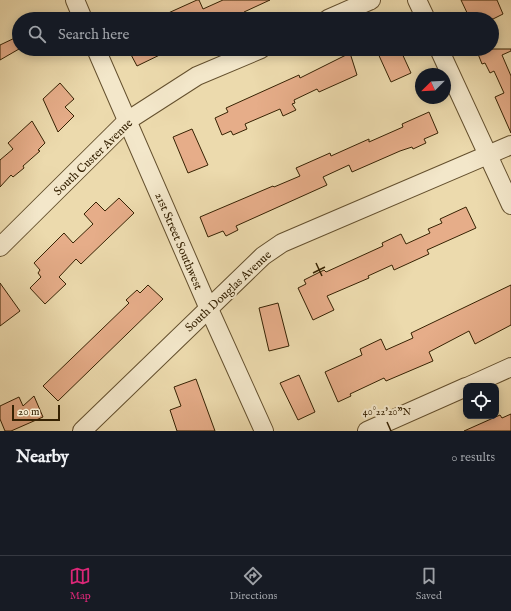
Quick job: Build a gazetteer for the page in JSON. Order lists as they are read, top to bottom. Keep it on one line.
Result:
{"streets":{"street":["South Custer Avenue","21st Street Southwest","South Douglas Avenue"]},"crossings":[["South Custer Avenue","21st Street Southwest"],["21st Street Southwest","South Douglas Avenue"]],"scale_bar":"20 m","north":"bottom left","page":{"search":"Search here","scale":"20 m","heading":["Nearby","0 results"],"nav":["Map","Directions","Saved"]},"coordinates":["40°22'20\"N"]}
